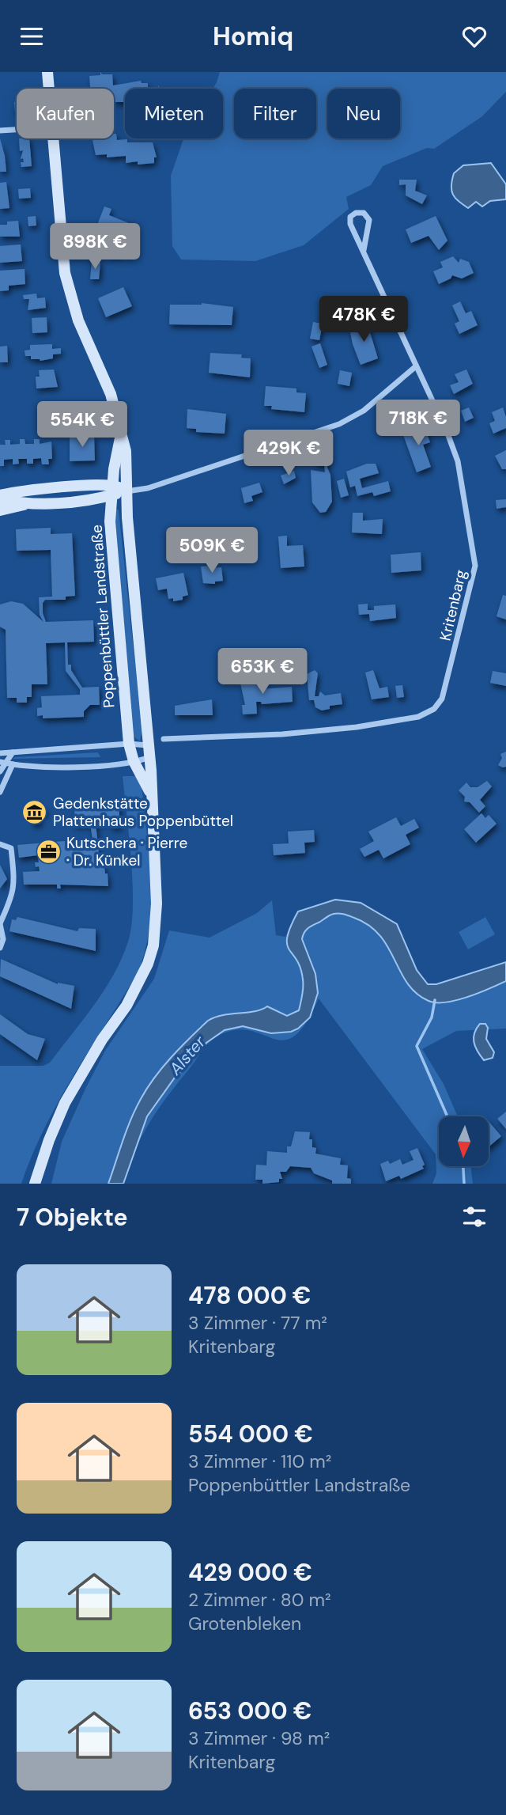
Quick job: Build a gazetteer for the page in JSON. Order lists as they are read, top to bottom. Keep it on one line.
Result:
{"streets":{"main road":["Poppenbüttler Landstraße"],"street":["Kritenbarg"]},"water":["Alster"],"places":{"museum":["Gedenkstätte Plattenhaus Poppenbüttel"],"office":["Kutschera · Pierre · Dr. Künkel"]},"north":"bottom","page":{"header":"Homiq","chip":["Kaufen","Mieten","Filter","Neu"],"price":["898K €","478K €","718K €","554K €","429K €","509K €","653K €"],"heading":"7 Objekte","list":[{"name":"478 000 €","note":"3 Zimmer · 77 m² · Kritenbarg"},{"name":"554 000 €","note":"3 Zimmer · 110 m² · Poppenbüttler Landstraße"},{"name":"429 000 €","note":"2 Zimmer · 80 m² · Grotenbleken"},{"name":"653 000 €","note":"3 Zimmer · 98 m² · Kritenbarg"}]}}
